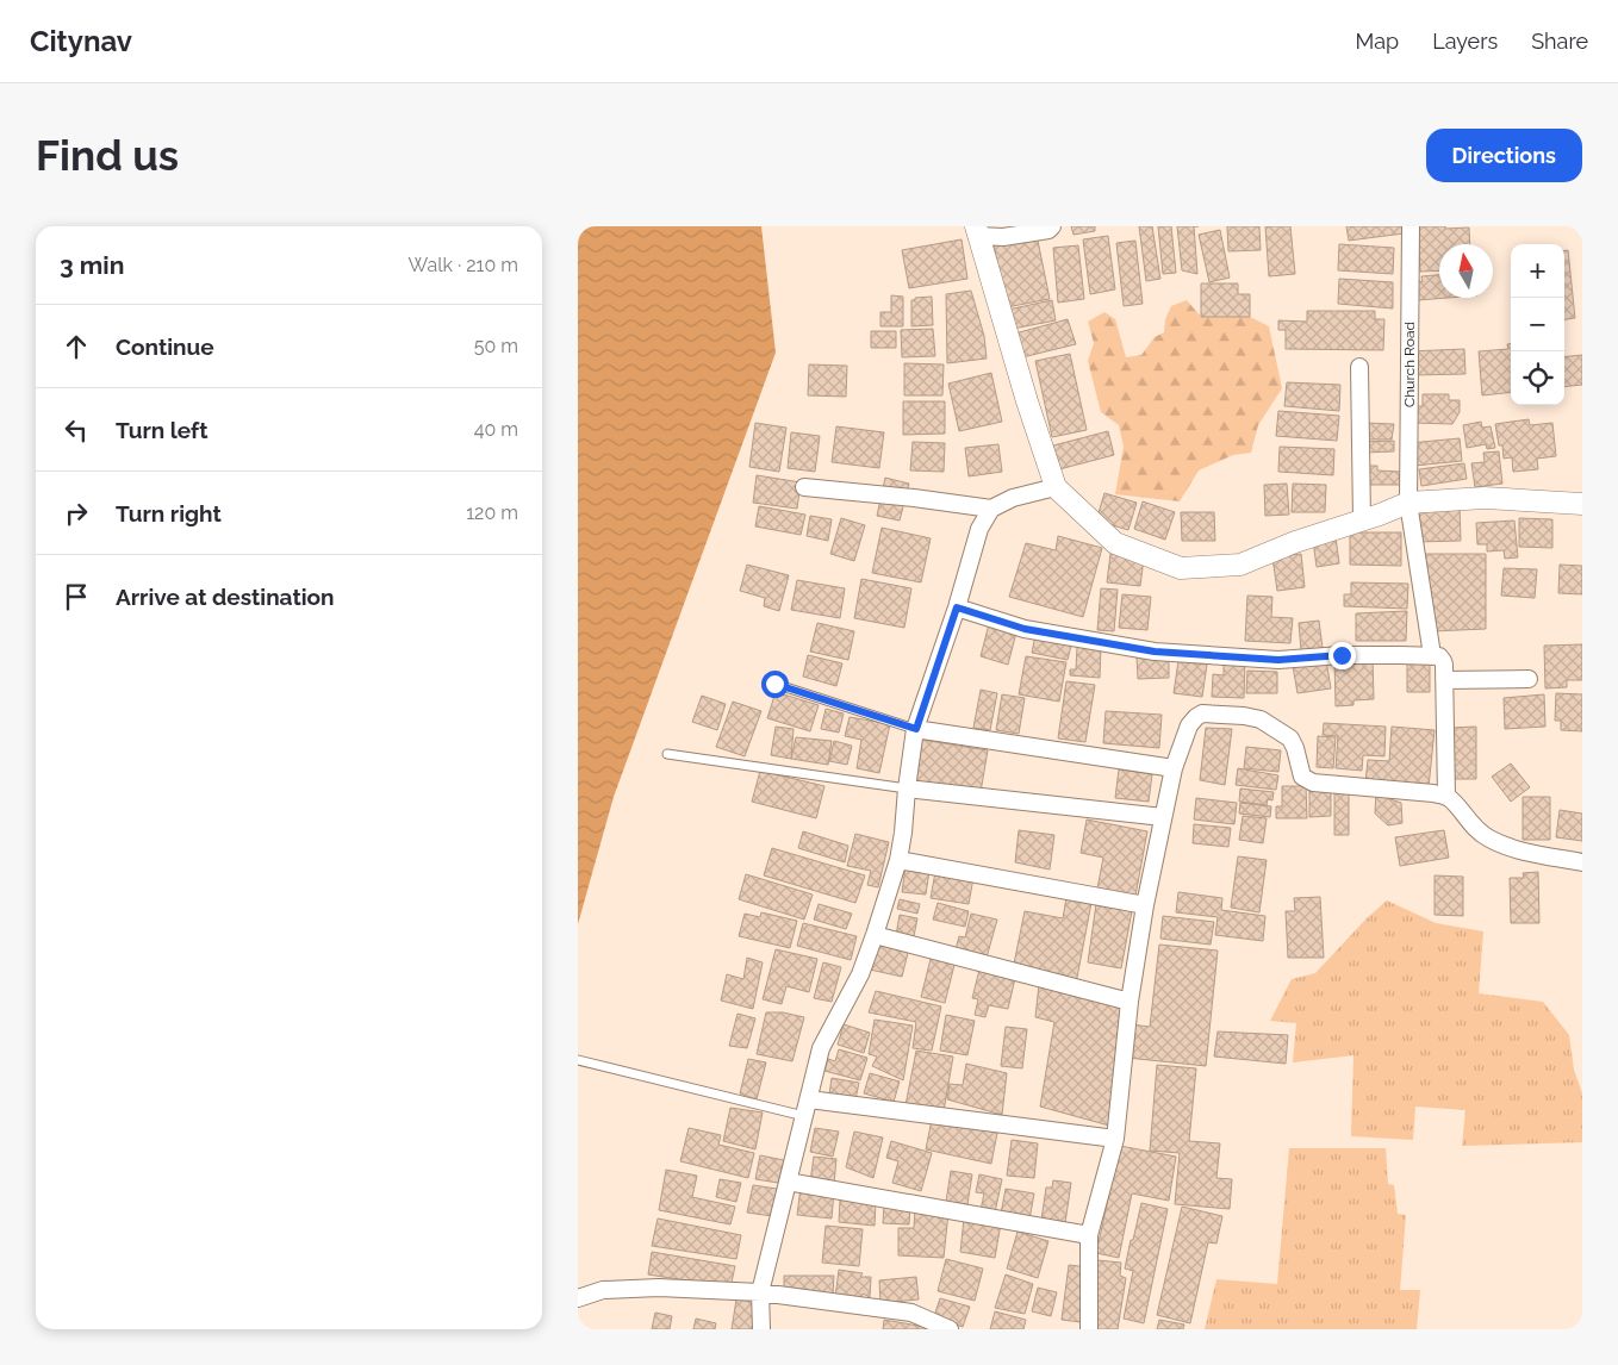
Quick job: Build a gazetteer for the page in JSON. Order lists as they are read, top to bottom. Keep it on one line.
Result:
{"streets":{"street":["Church Road"]},"north":"top","page":{"header":"Citynav","nav":["Map","Layers","Share"],"buttons":"Directions","title":"Find us","heading":["3 min","Walk · 210 m"],"map_buttons":["+","−"],"list":[["Continue","50 m"],["Turn left","40 m"],["Turn right","120 m"],"Arrive at destination"]}}
